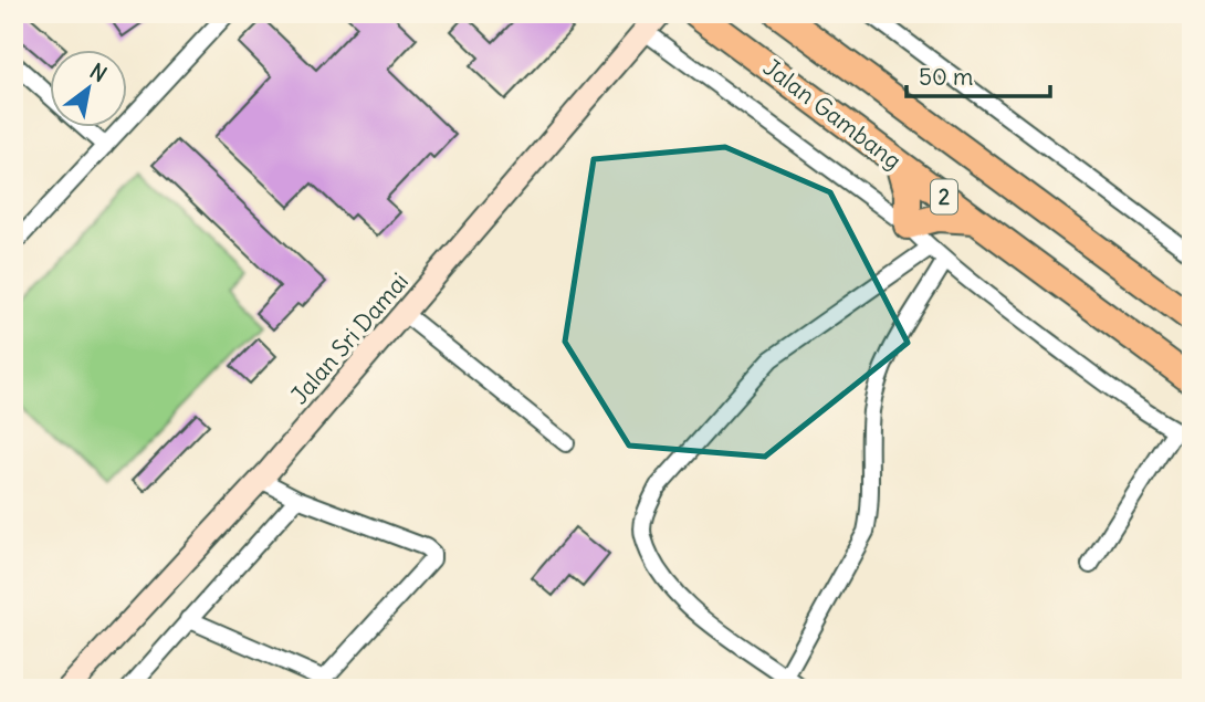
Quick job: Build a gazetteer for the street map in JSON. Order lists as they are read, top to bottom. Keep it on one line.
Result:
{"streets":{"highway":["Jalan Gambang","2"],"street":["Jalan Sri Damai"]},"scale_bar":"50 m","north":"top right"}
